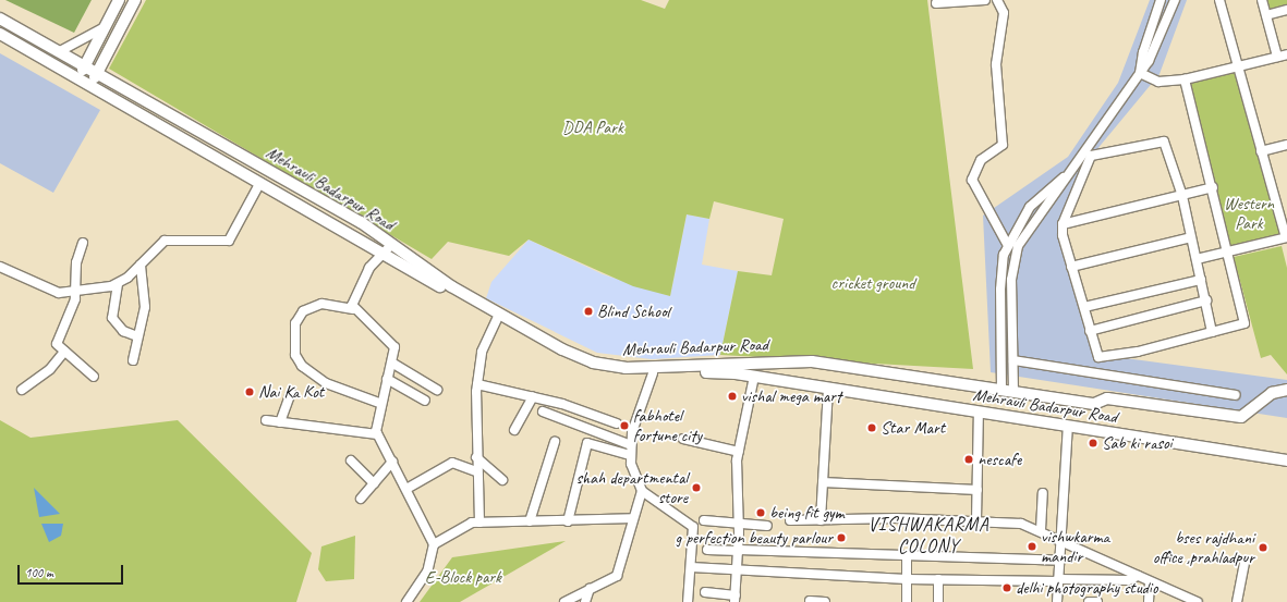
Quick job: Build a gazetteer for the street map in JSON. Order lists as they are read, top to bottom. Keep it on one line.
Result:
{"streets":{"main road":["Mehrauli Badarpur Road"]},"districts":["VISHWAKARMA COLONY"],"parks":["DDA Park","Western Park","cricket ground","E-Block park"],"places":["Blind School","Nai Ka Kot","vishal mega mart","fabhotel fortune city","Star Mart","Sab ki rasoi","nescafe","shah departmental store","being fit gym","g perfection beauty parlour","vishwkarma mandir","bses rajdhani office ,prahladpur","delhi photography studio"],"scale_bar":"100 m"}
